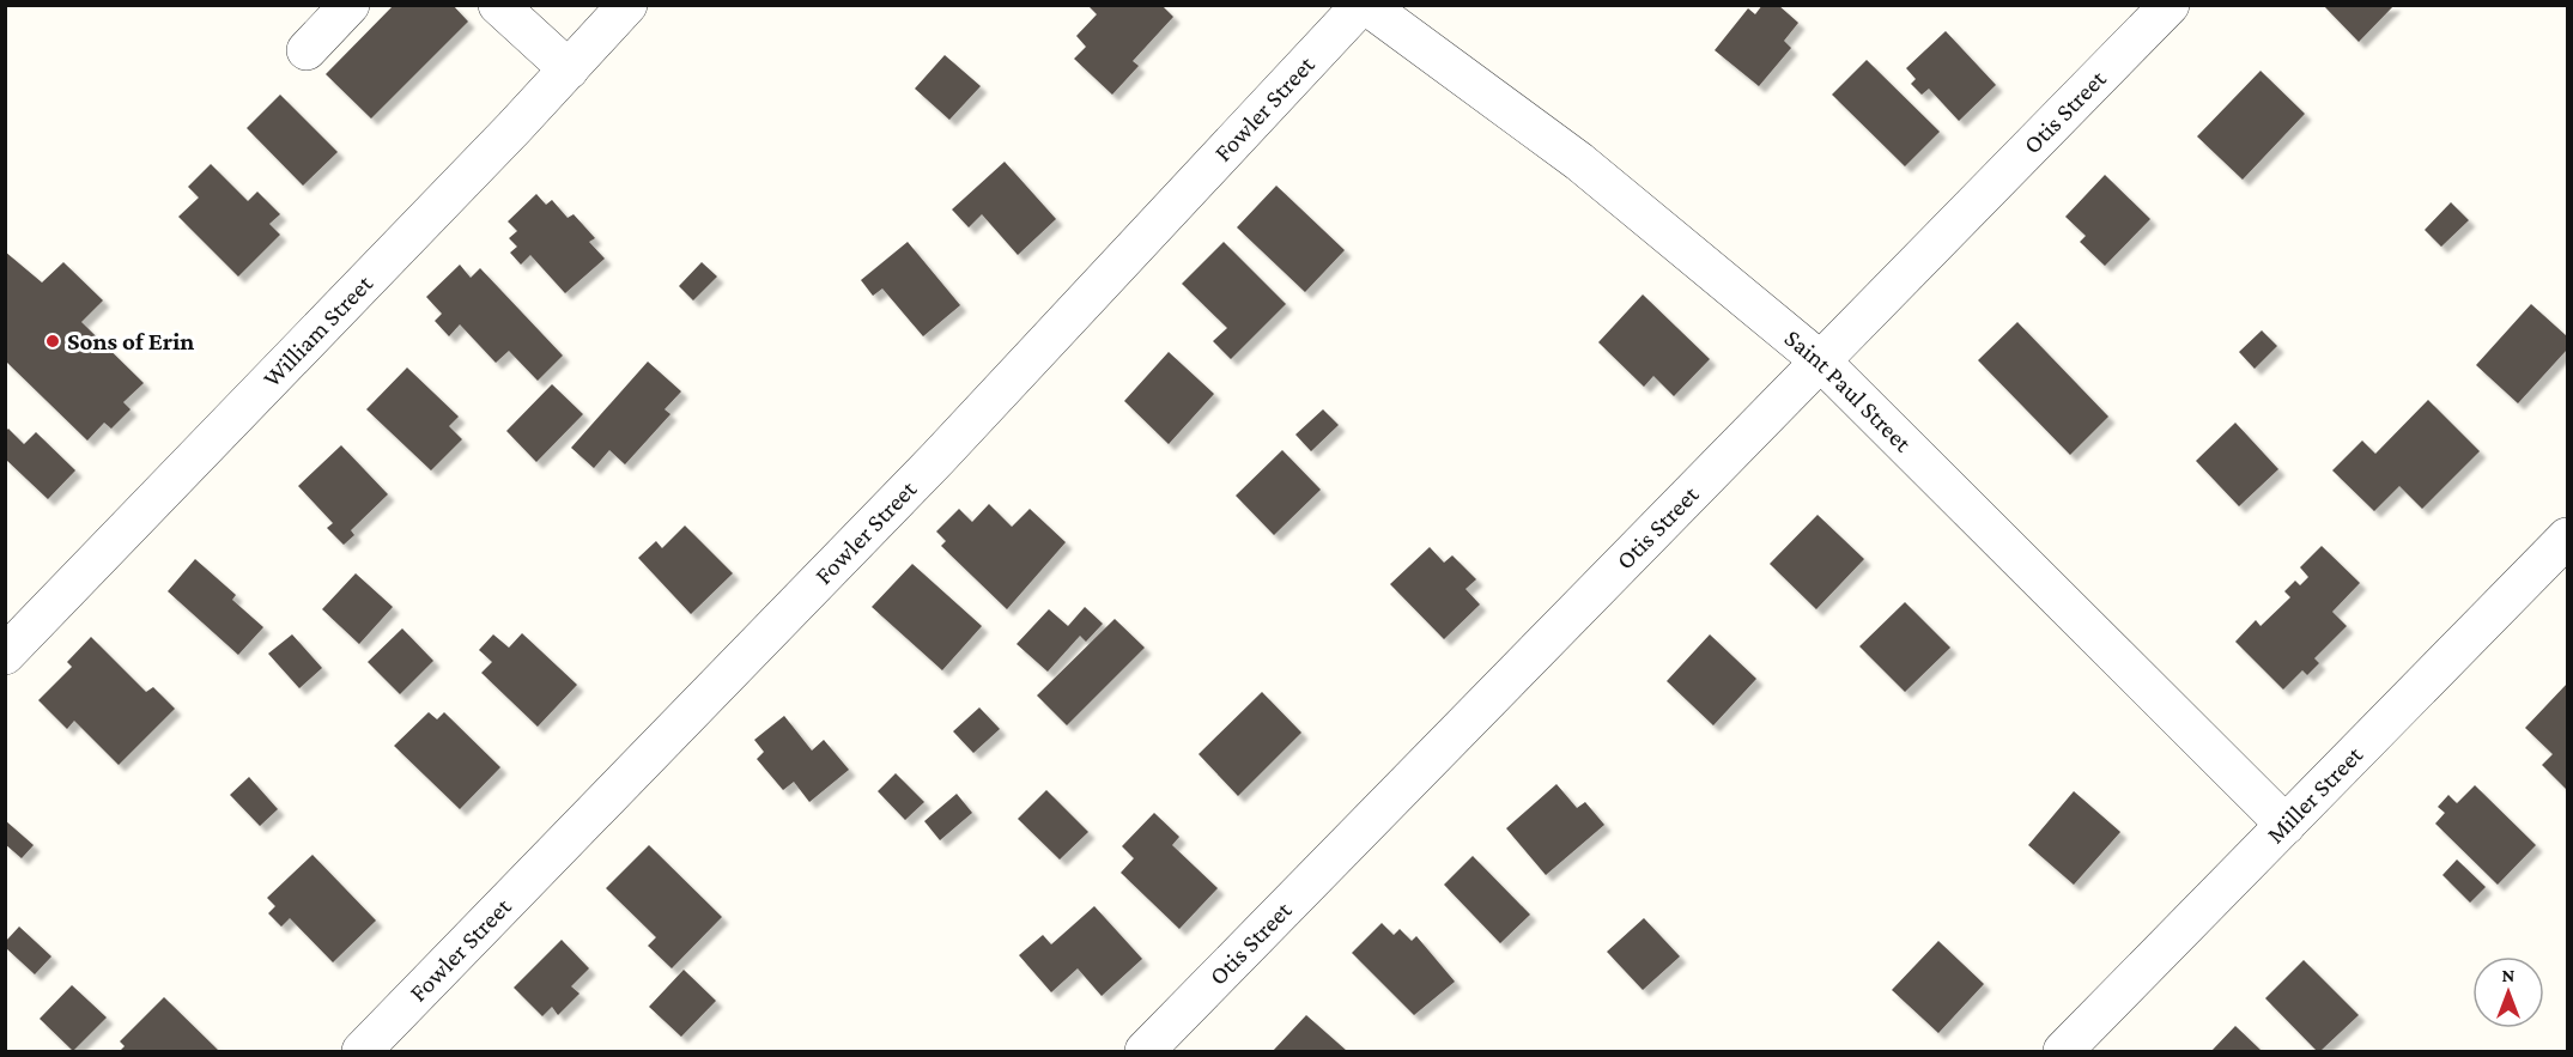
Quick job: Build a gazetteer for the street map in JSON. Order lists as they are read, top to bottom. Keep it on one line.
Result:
{"streets":{"street":["Fowler Street","Otis Street","William Street","Saint Paul Street","Miller Street"]},"crossings":[["Fowler Street","Saint Paul Street"],["Otis Street","Saint Paul Street"],["Saint Paul Street","Miller Street"]],"places":["Sons of Erin"],"north":"top"}
